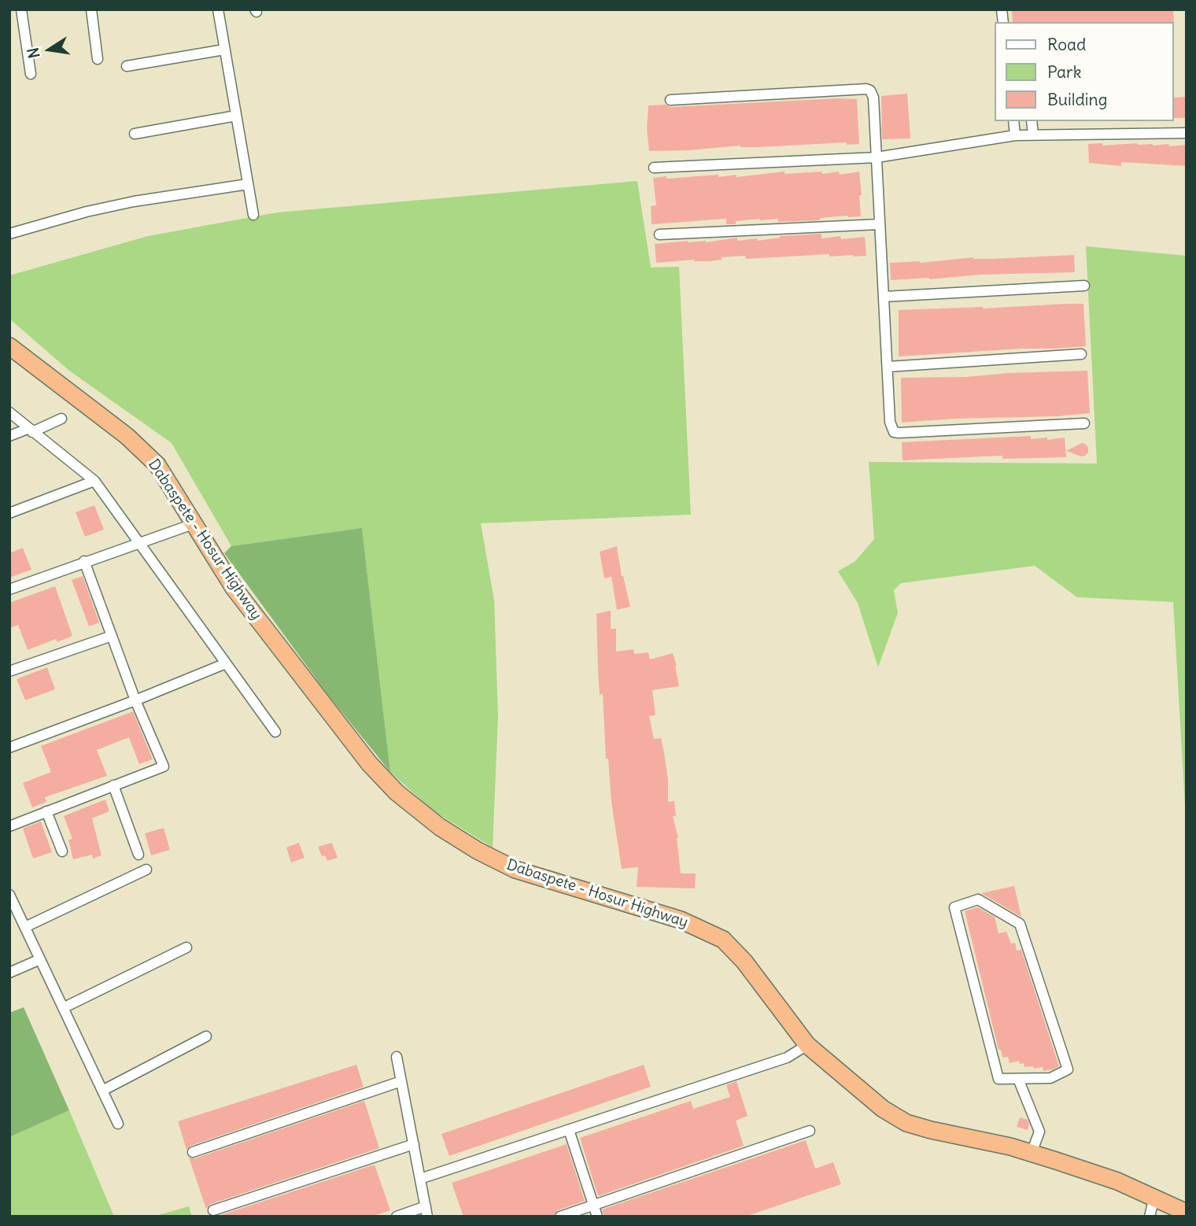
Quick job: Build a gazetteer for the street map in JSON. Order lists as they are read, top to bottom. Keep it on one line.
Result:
{"streets":{"highway":["Dabaspete - Hosur Highway"]},"legend":["Road","Park","Building"],"north":"left"}
